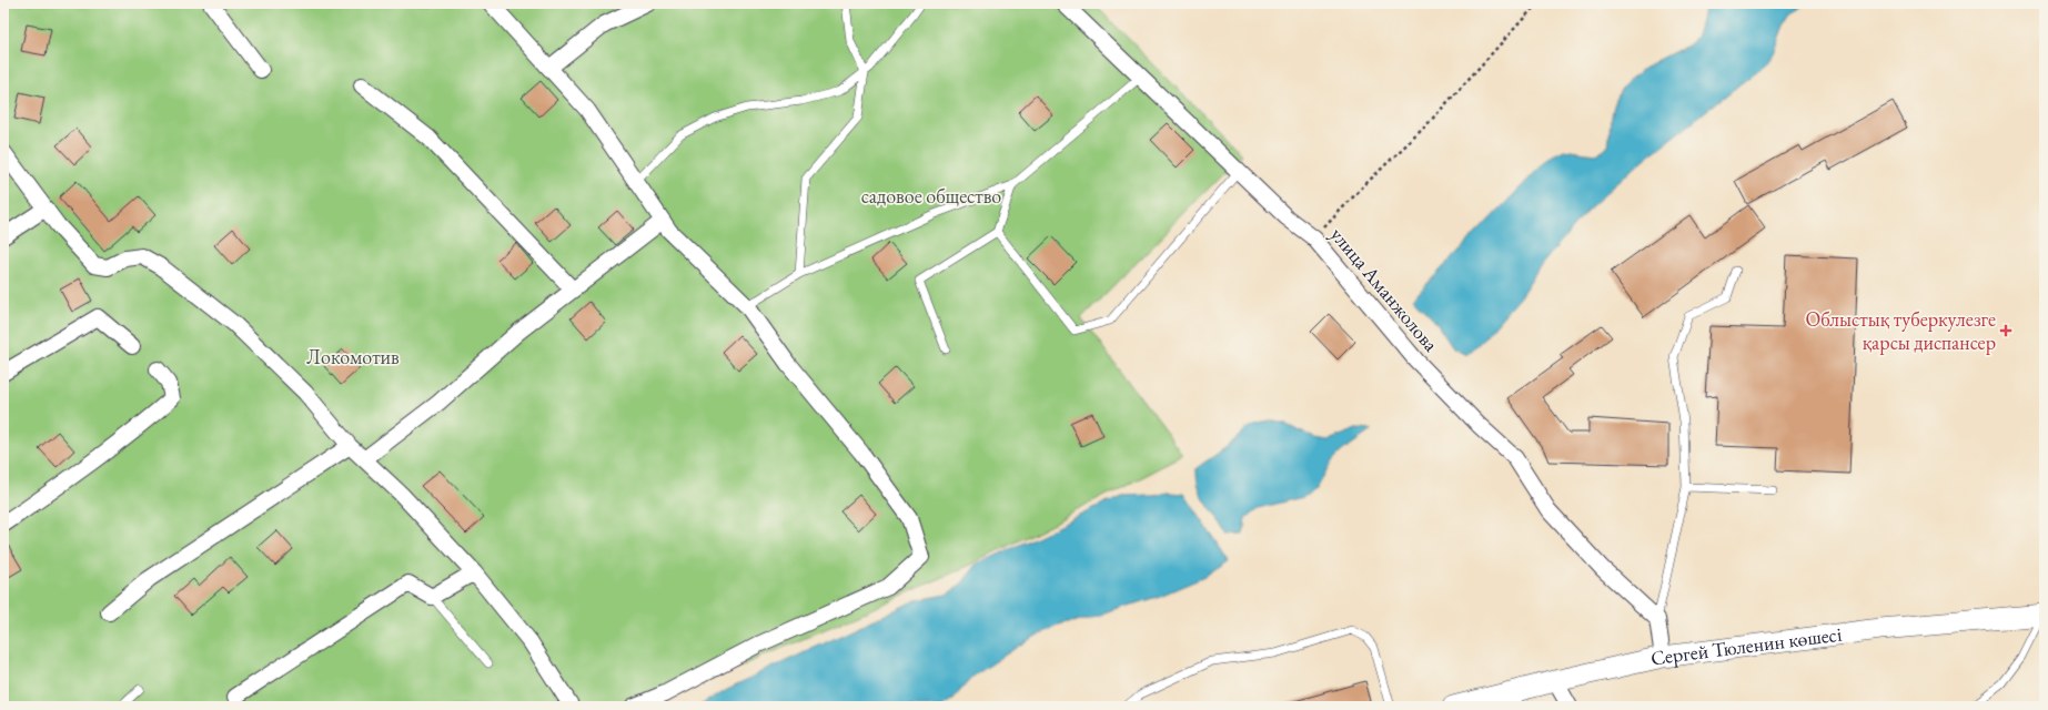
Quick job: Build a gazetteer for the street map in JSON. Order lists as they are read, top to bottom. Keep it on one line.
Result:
{"streets":{"main road":["Сергей Тюленин көшесі"],"street":["улица Аманжолова"]},"parks":["садовое общество","Локомотив"],"places":{"health":["Облыстық туберкулезге қарсы диспансер"]}}
